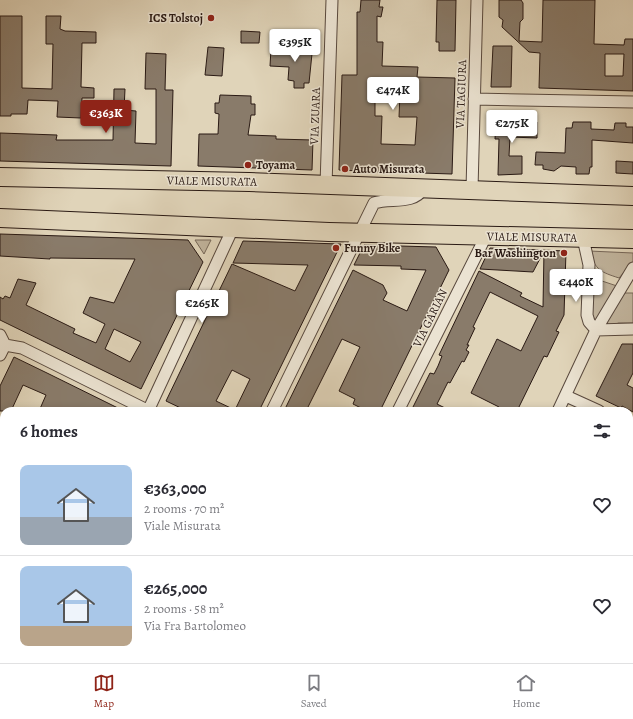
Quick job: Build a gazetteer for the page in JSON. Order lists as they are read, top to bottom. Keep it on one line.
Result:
{"streets":{"main road":["VIALE MISURATA"],"street":["VIA TAGIURA","VIA ZUARA","VIA GARIAN"]},"crossings":[["VIA TAGIURA","VIALE MISURATA"],["VIA ZUARA","VIALE MISURATA"],["VIALE MISURATA","VIA GARIAN"]],"places":["ICS Tolstoj","Toyama","Auto Misurata","Funny Bike","Bar Washington"],"page":{"price":["€395K","€474K","€363K","€275K","€440K","€265K"],"heading":"6 homes","list":[{"name":"€363,000","note":"2 rooms · 70 m² · Viale Misurata"},{"name":"€265,000","note":"2 rooms · 58 m² · Via Fra Bartolomeo"}],"tabs":["Map","Saved","Home"]}}
